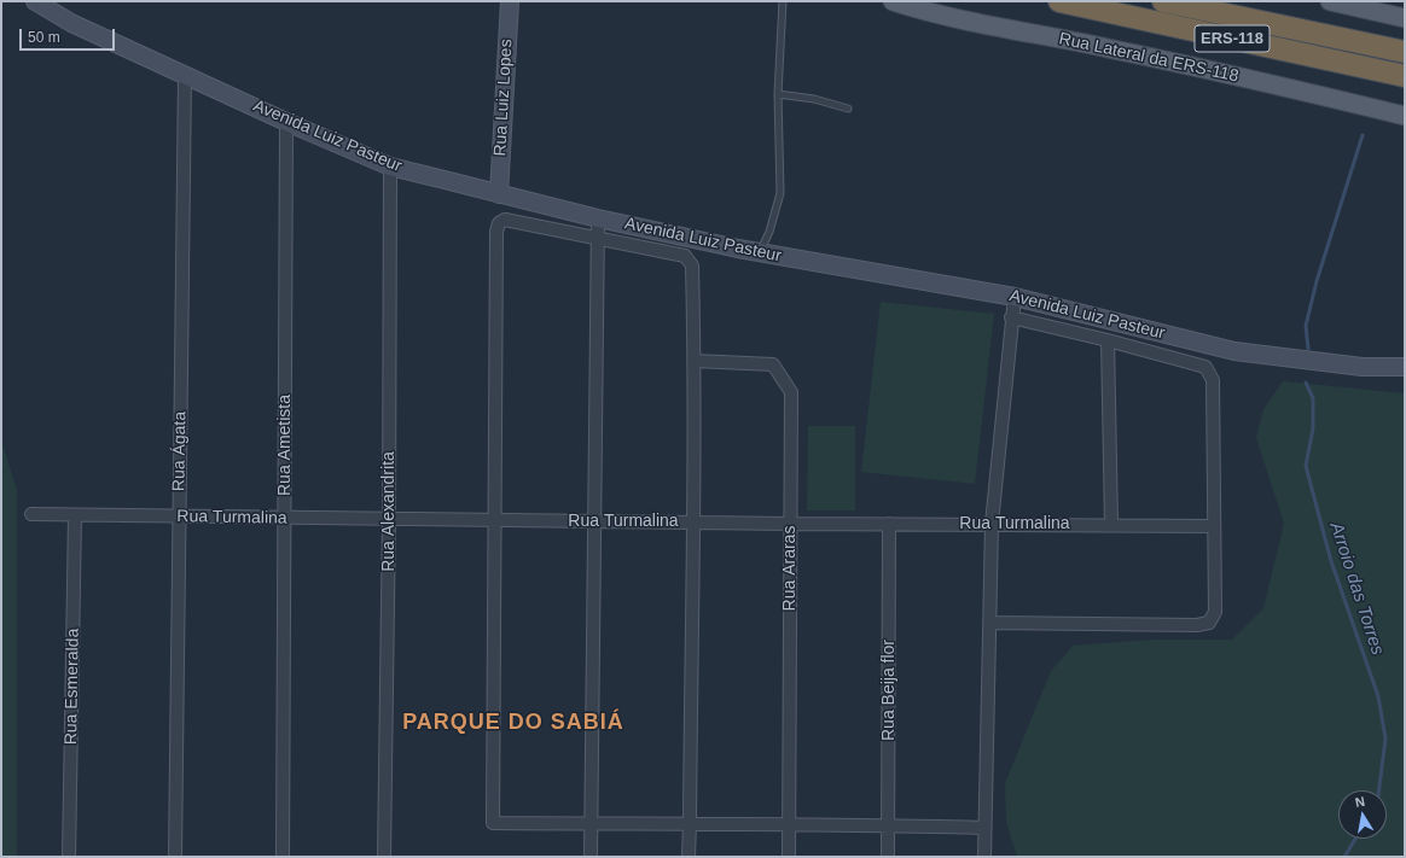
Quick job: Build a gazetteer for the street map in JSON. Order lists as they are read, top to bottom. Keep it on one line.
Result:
{"streets":{"highway":["ERS-118"],"main road":["Rua Lateral da ERS-118","Rua Luiz Lopes","Avenida Luiz Pasteur"],"street":["Rua Ametista","Rua Ágata","Rua Alexandrita","Rua Turmalina","Rua Araras","Rua Esmeralda","Rua Beija flor"]},"crossings":[["Rua Luiz Lopes","Avenida Luiz Pasteur"],["Avenida Luiz Pasteur","Rua Ametista"],["Avenida Luiz Pasteur","Rua Ágata"],["Avenida Luiz Pasteur","Rua Alexandrita"],["Rua Ametista","Rua Turmalina"],["Rua Ágata","Rua Turmalina"],["Rua Alexandrita","Rua Turmalina"],["Rua Turmalina","Rua Araras"],["Rua Turmalina","Rua Esmeralda"],["Rua Turmalina","Rua Beija flor"]],"districts":["PARQUE DO SABIÁ"],"water":["Arroio das Torres"],"scale_bar":"50 m","north":"top"}
